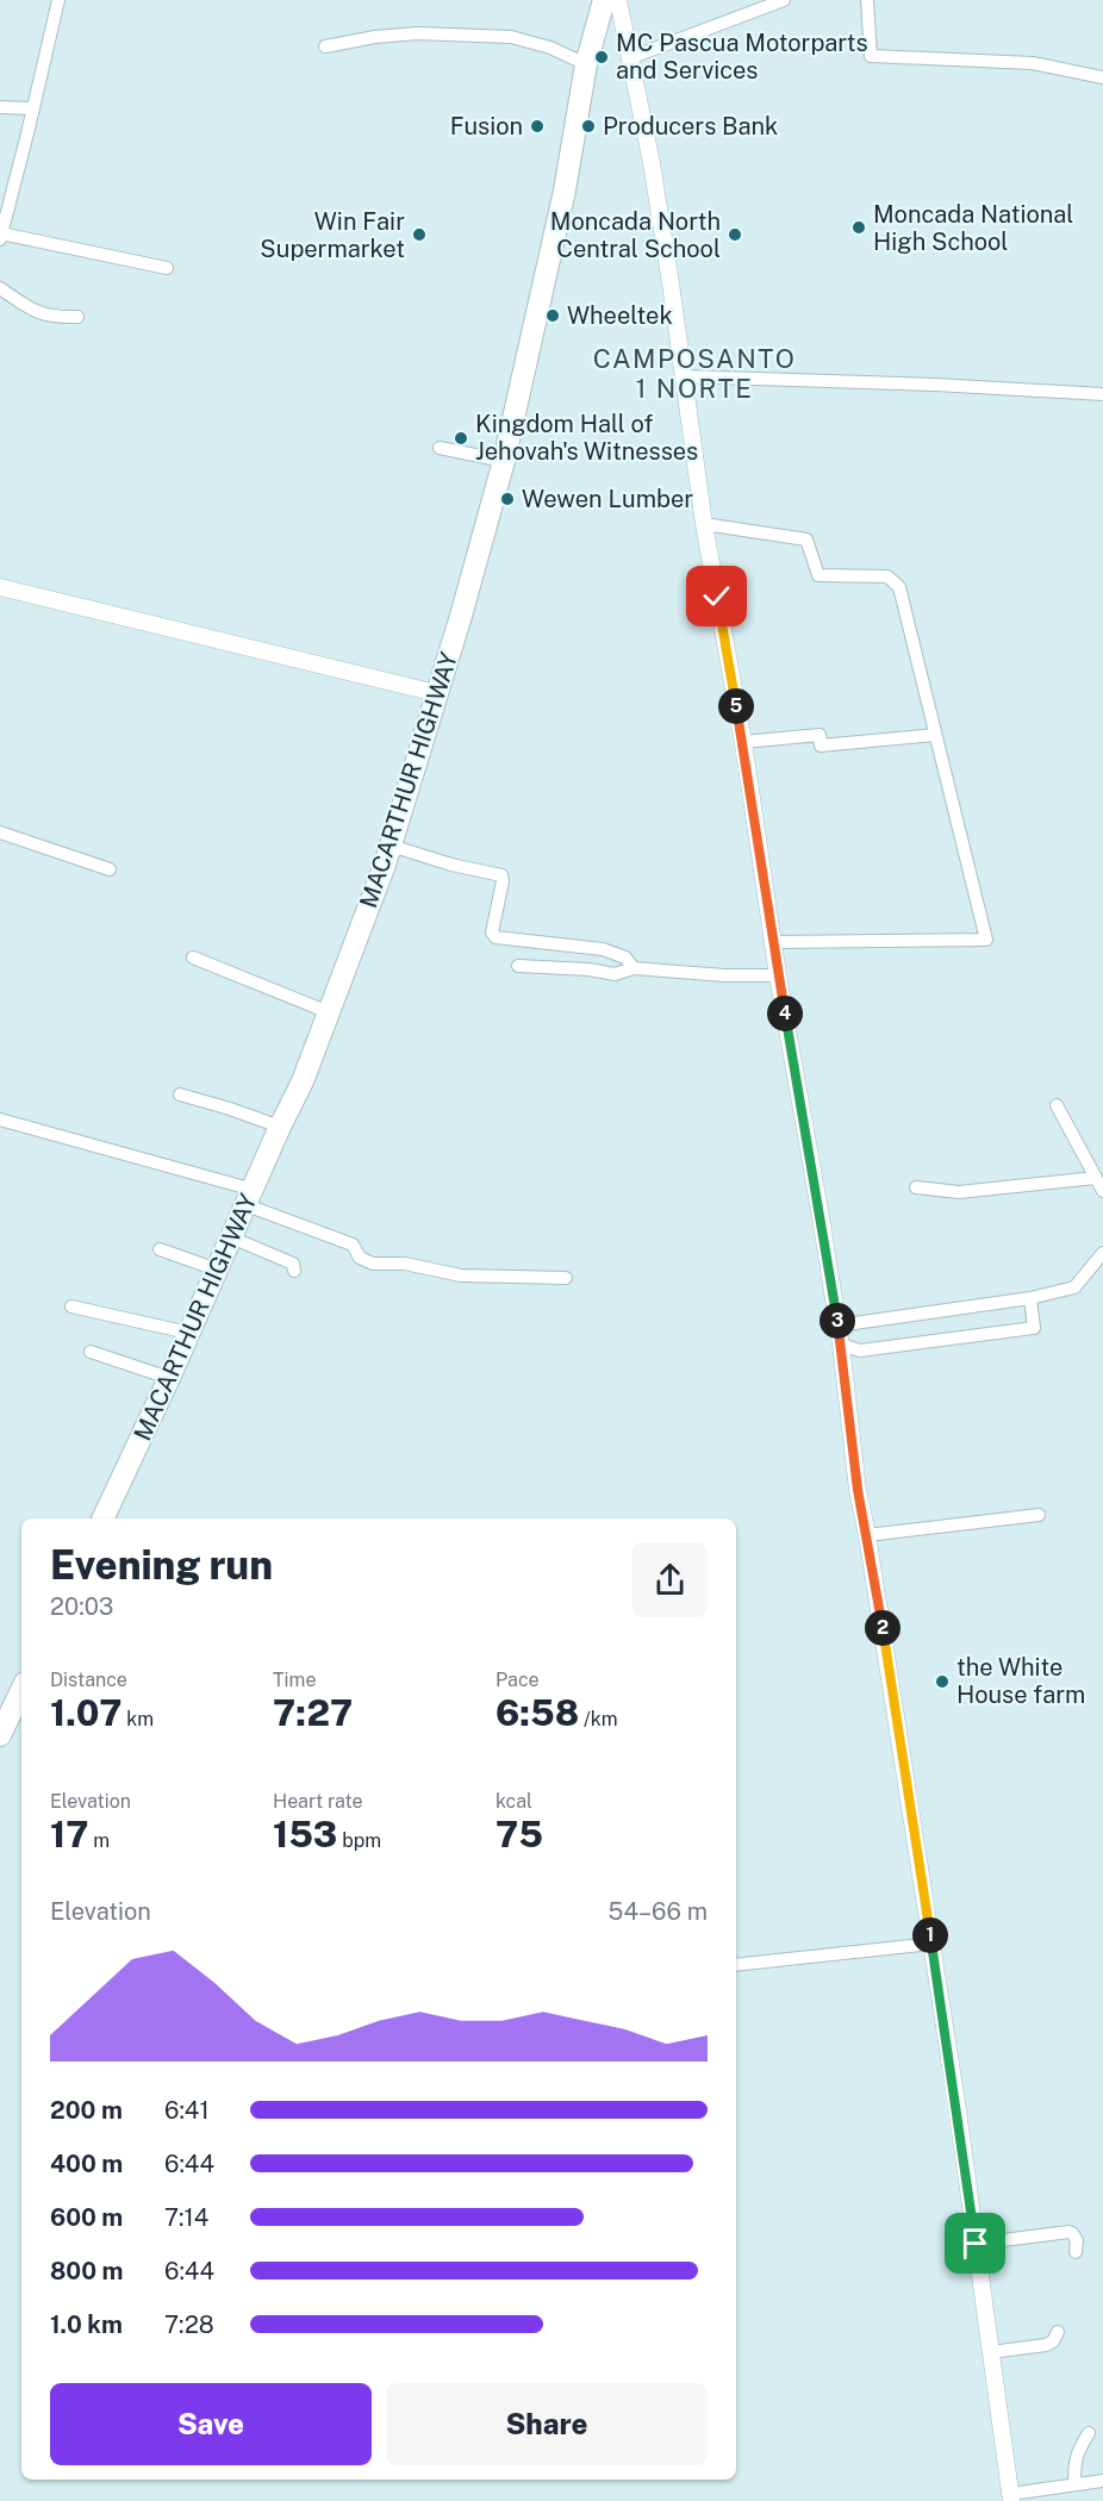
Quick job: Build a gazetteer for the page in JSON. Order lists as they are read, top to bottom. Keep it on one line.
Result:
{"streets":{"highway":["MACARTHUR HIGHWAY"]},"districts":["CAMPOSANTO 1 NORTE"],"places":["MC Pascua Motorparts and Services","Fusion","Producers Bank","Moncada National High School","Win Fair Supermarket","Moncada North Central School","Wheeltek","Kingdom Hall of Jehovah's Witnesses","Wewen Lumber","the White House farm"],"page":{"pins":["5","4","3","2","1"],"heading":["Evening run","20:03"],"stats":[["Distance","1.07 km"],["Time","7:27"],["Pace","6:58 /km"],["Elevation","17 m"],["Heart rate","153 bpm"],["kcal","75"]],"chart":["Elevation","54–66 m"],"list":[{"name":"200 m","note":"6:41"},{"name":"400 m","note":"6:44"},{"name":"600 m","note":"7:14"},{"name":"800 m","note":"6:44"},{"name":"1.0 km","note":"7:28"}],"buttons":["Save","Share"]}}
